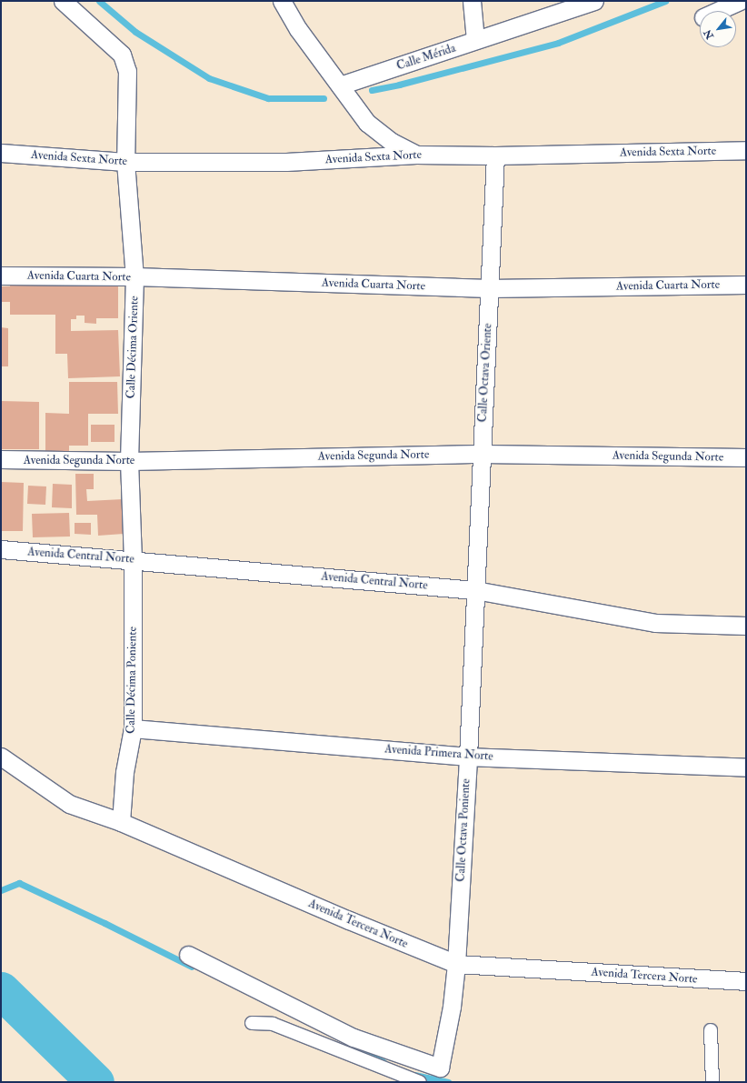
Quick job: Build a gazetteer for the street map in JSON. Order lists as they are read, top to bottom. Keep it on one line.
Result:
{"streets":{"street":["Calle Mérida","Avenida Sexta Norte","Avenida Cuarta Norte","Calle Décima Oriente","Calle Octava Oriente","Avenida Segunda Norte","Avenida Central Norte","Calle Décima Poniente","Avenida Primera Norte","Calle Octava Poniente","Avenida Tercera Norte"]},"crossings":[["Avenida Sexta Norte","Calle Décima Oriente"],["Avenida Sexta Norte","Calle Octava Oriente"],["Avenida Cuarta Norte","Calle Décima Oriente"],["Avenida Cuarta Norte","Calle Octava Oriente"],["Calle Décima Oriente","Avenida Segunda Norte"],["Calle Décima Oriente","Avenida Central Norte"],["Calle Décima Oriente","Calle Décima Poniente"],["Calle Octava Oriente","Avenida Segunda Norte"],["Calle Octava Oriente","Avenida Central Norte"],["Calle Octava Oriente","Calle Octava Poniente"],["Avenida Central Norte","Calle Décima Poniente"],["Avenida Central Norte","Calle Octava Poniente"],["Calle Décima Poniente","Avenida Primera Norte"],["Calle Décima Poniente","Avenida Tercera Norte"],["Avenida Primera Norte","Calle Octava Poniente"],["Calle Octava Poniente","Avenida Tercera Norte"]],"north":"bottom left"}
